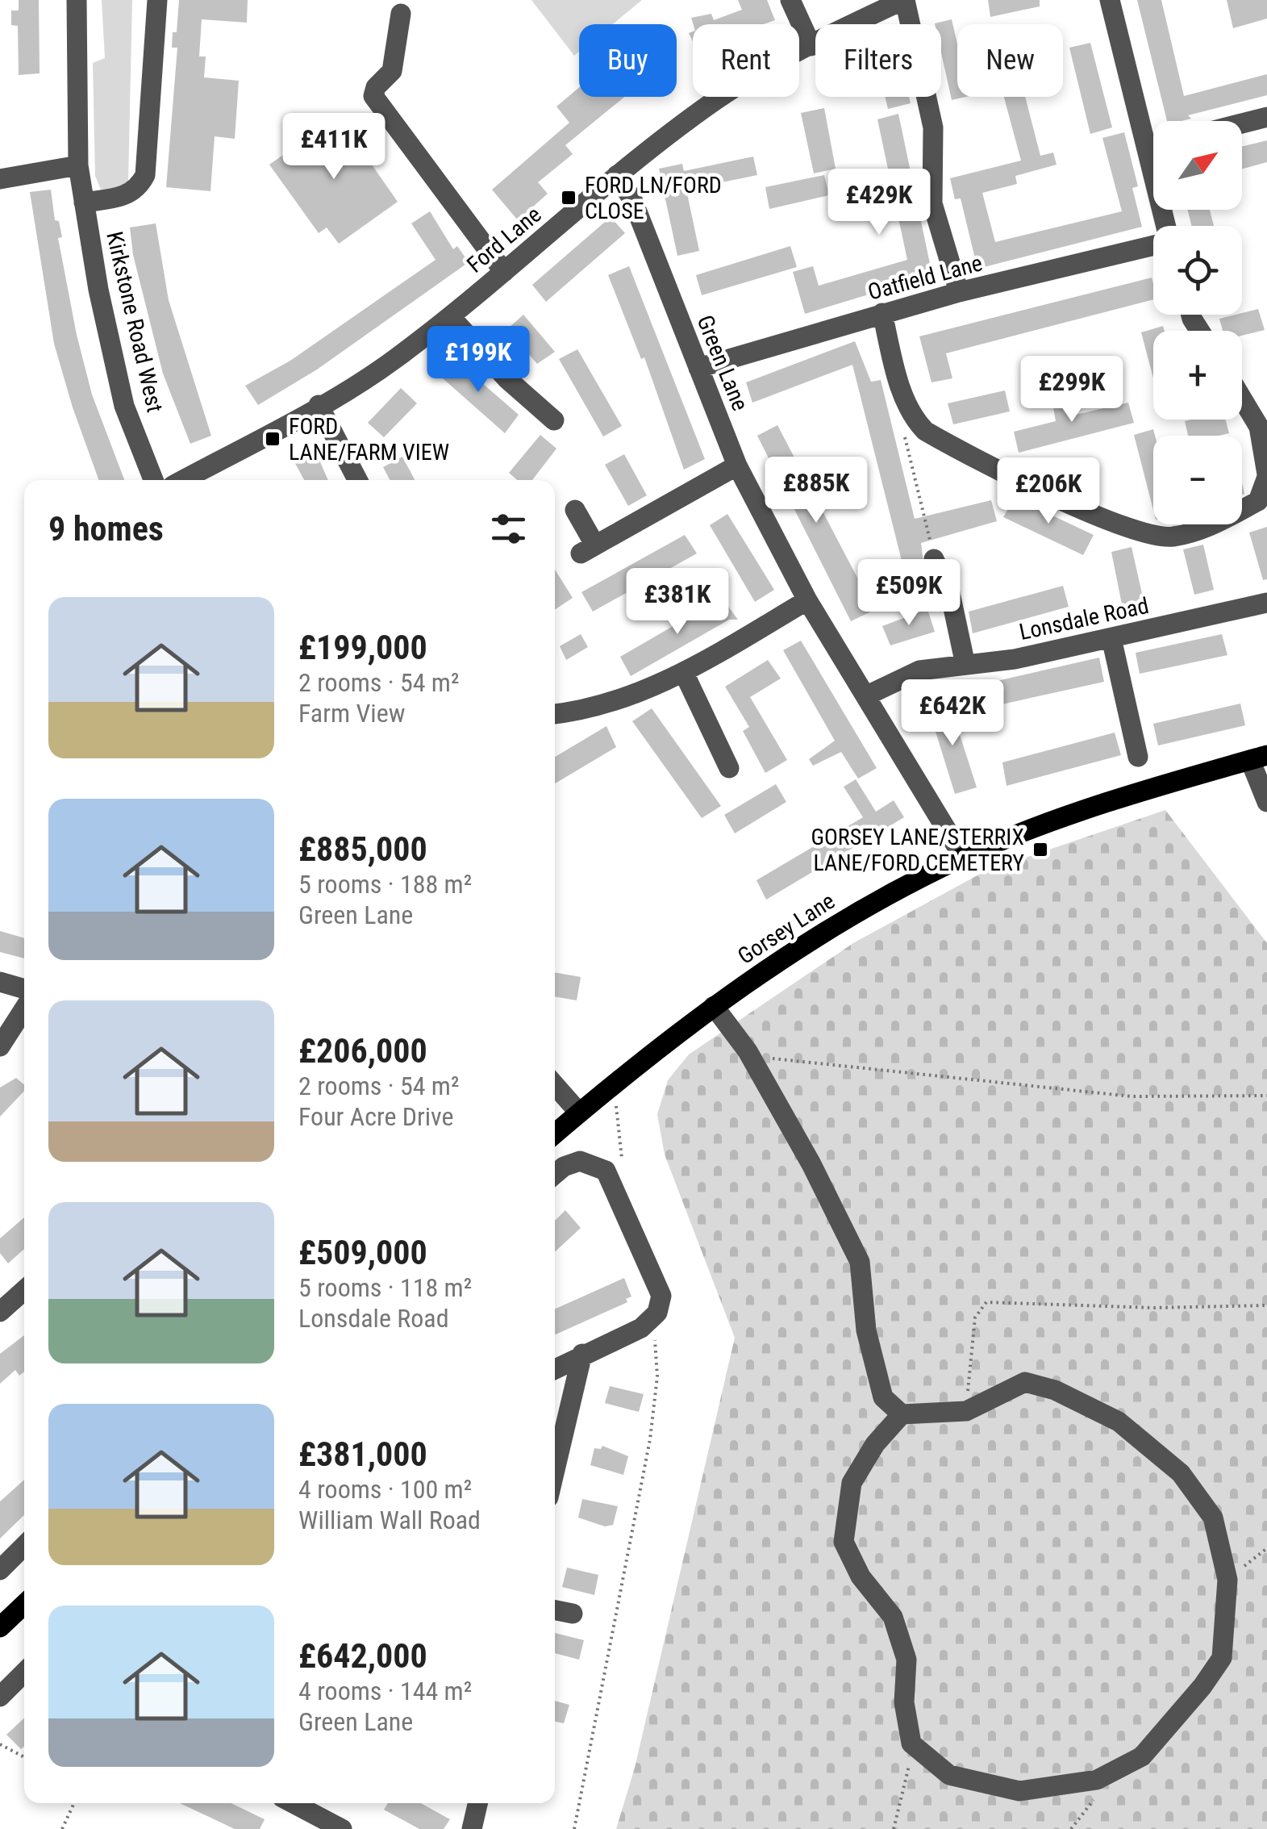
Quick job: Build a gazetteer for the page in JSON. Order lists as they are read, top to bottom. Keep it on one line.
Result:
{"streets":{"main road":["Gorsey Lane"],"street":["Ford Lane","Oatfield Lane","Kirkstone Road West","Green Lane","Lonsdale Road"]},"crossings":[["Ford Lane","Green Lane"],["Oatfield Lane","Green Lane"],["Green Lane","Lonsdale Road"],["Green Lane","Gorsey Lane"]],"places":{"transit":["FORD LN/FORD CLOSE","FORD LANE/FARM VIEW","GORSEY LANE/STERRIX LANE/FORD CEMETERY"]},"north":"top right","page":{"chip":["Buy","Rent","Filters","New"],"price":["£411K","£429K","£199K","£299K","£885K","£206K","£509K","£381K","£642K"],"map_buttons":["+","−"],"heading":"9 homes","list":[{"name":"£199,000","note":"2 rooms · 54 m² · Farm View"},{"name":"£885,000","note":"5 rooms · 188 m² · Green Lane"},{"name":"£206,000","note":"2 rooms · 54 m² · Four Acre Drive"},{"name":"£509,000","note":"5 rooms · 118 m² · Lonsdale Road"},{"name":"£381,000","note":"4 rooms · 100 m² · William Wall Road"},{"name":"£642,000","note":"4 rooms · 144 m² · Green Lane"}]}}
